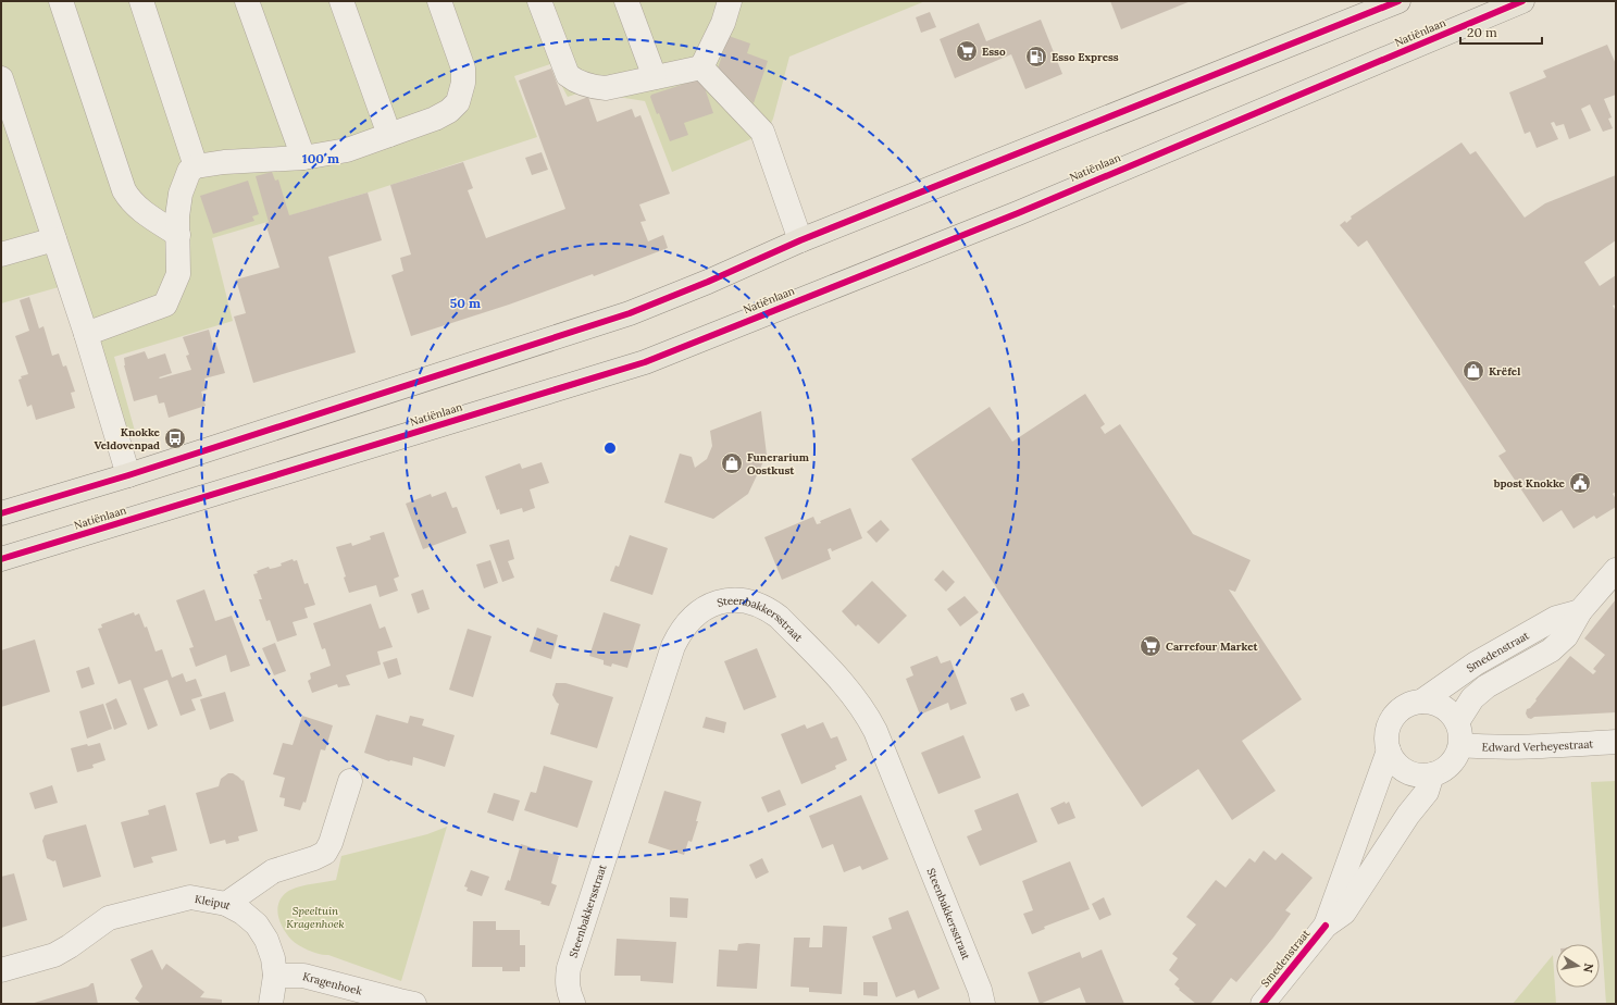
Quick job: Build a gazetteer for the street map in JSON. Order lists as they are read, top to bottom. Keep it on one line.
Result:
{"streets":{"main road":["Natiënlaan"],"street":["Steenbakkersstraat","Smedenstraat","Edward Verheyestraat","Kleiput","Kragenhoek"]},"crossings":[["Smedenstraat","Edward Verheyestraat"]],"parks":["Speeltuin Kragenhoek"],"places":{"supermarket":["Esso","Carrefour Market"],"fuel station":["Esso Express"],"shop":["Krëfel","Funerarium Oostkust"],"bus stop":["Knokke Veldovenpad"],"public building":["bpost Knokke"]},"scale_bar":"20 m","north":"right","rings":["100 m","50 m"]}
